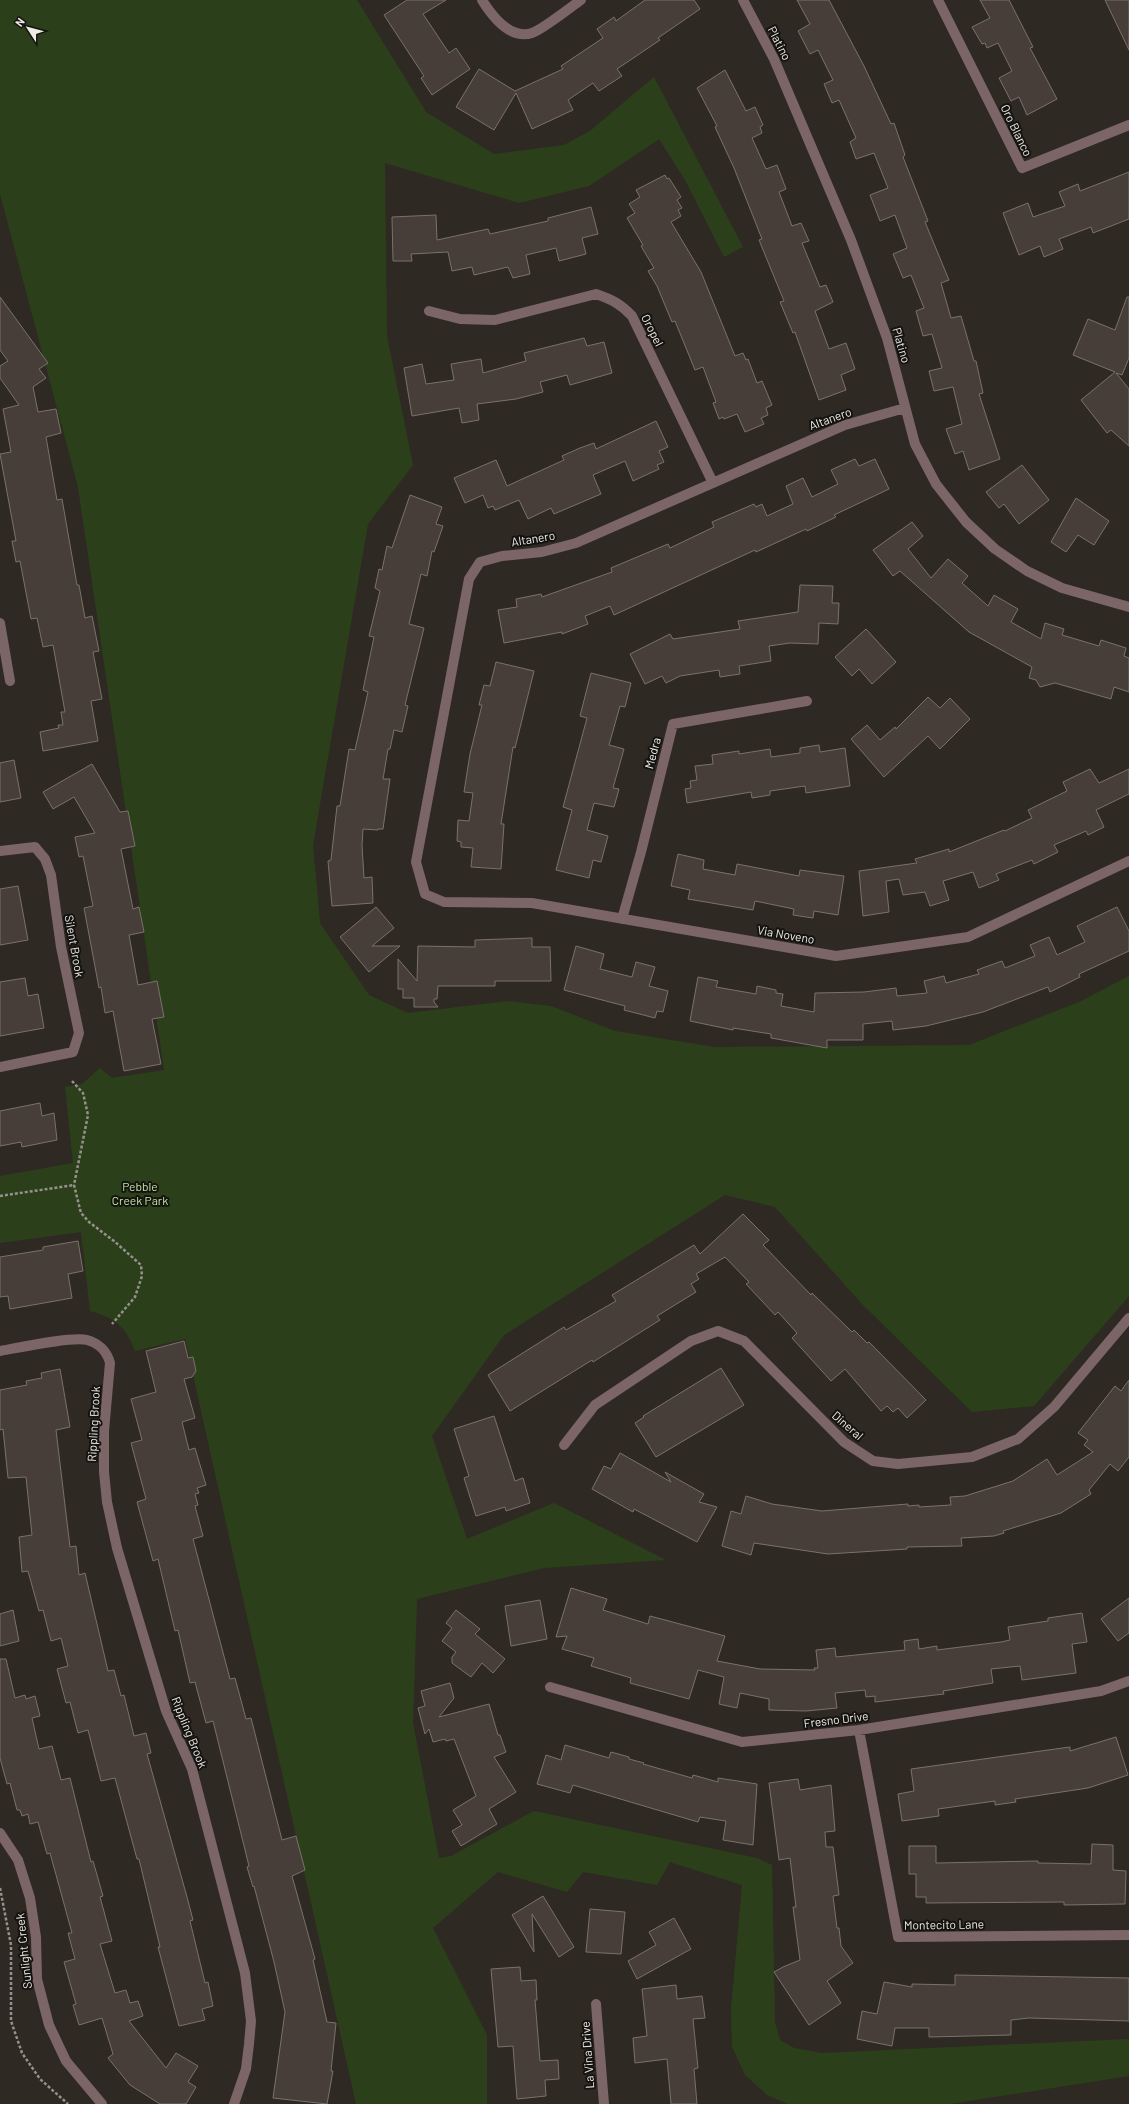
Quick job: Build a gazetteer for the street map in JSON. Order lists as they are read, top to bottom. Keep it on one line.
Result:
{"streets":{"street":["Platino","Oro Blanco","Oropel","Altanero","Medra","Via Noveno","Silent Brook","Rippling Brook","Dineral","Fresno Drive","Montecito Lane","Sunlight Creek","La Vina Drive"]},"crossings":[["Platino","Altanero"],["Oropel","Altanero"],["Altanero","Via Noveno"],["Medra","Via Noveno"],["Fresno Drive","Montecito Lane"]],"parks":["Pebble Creek Park"],"north":"top left"}
